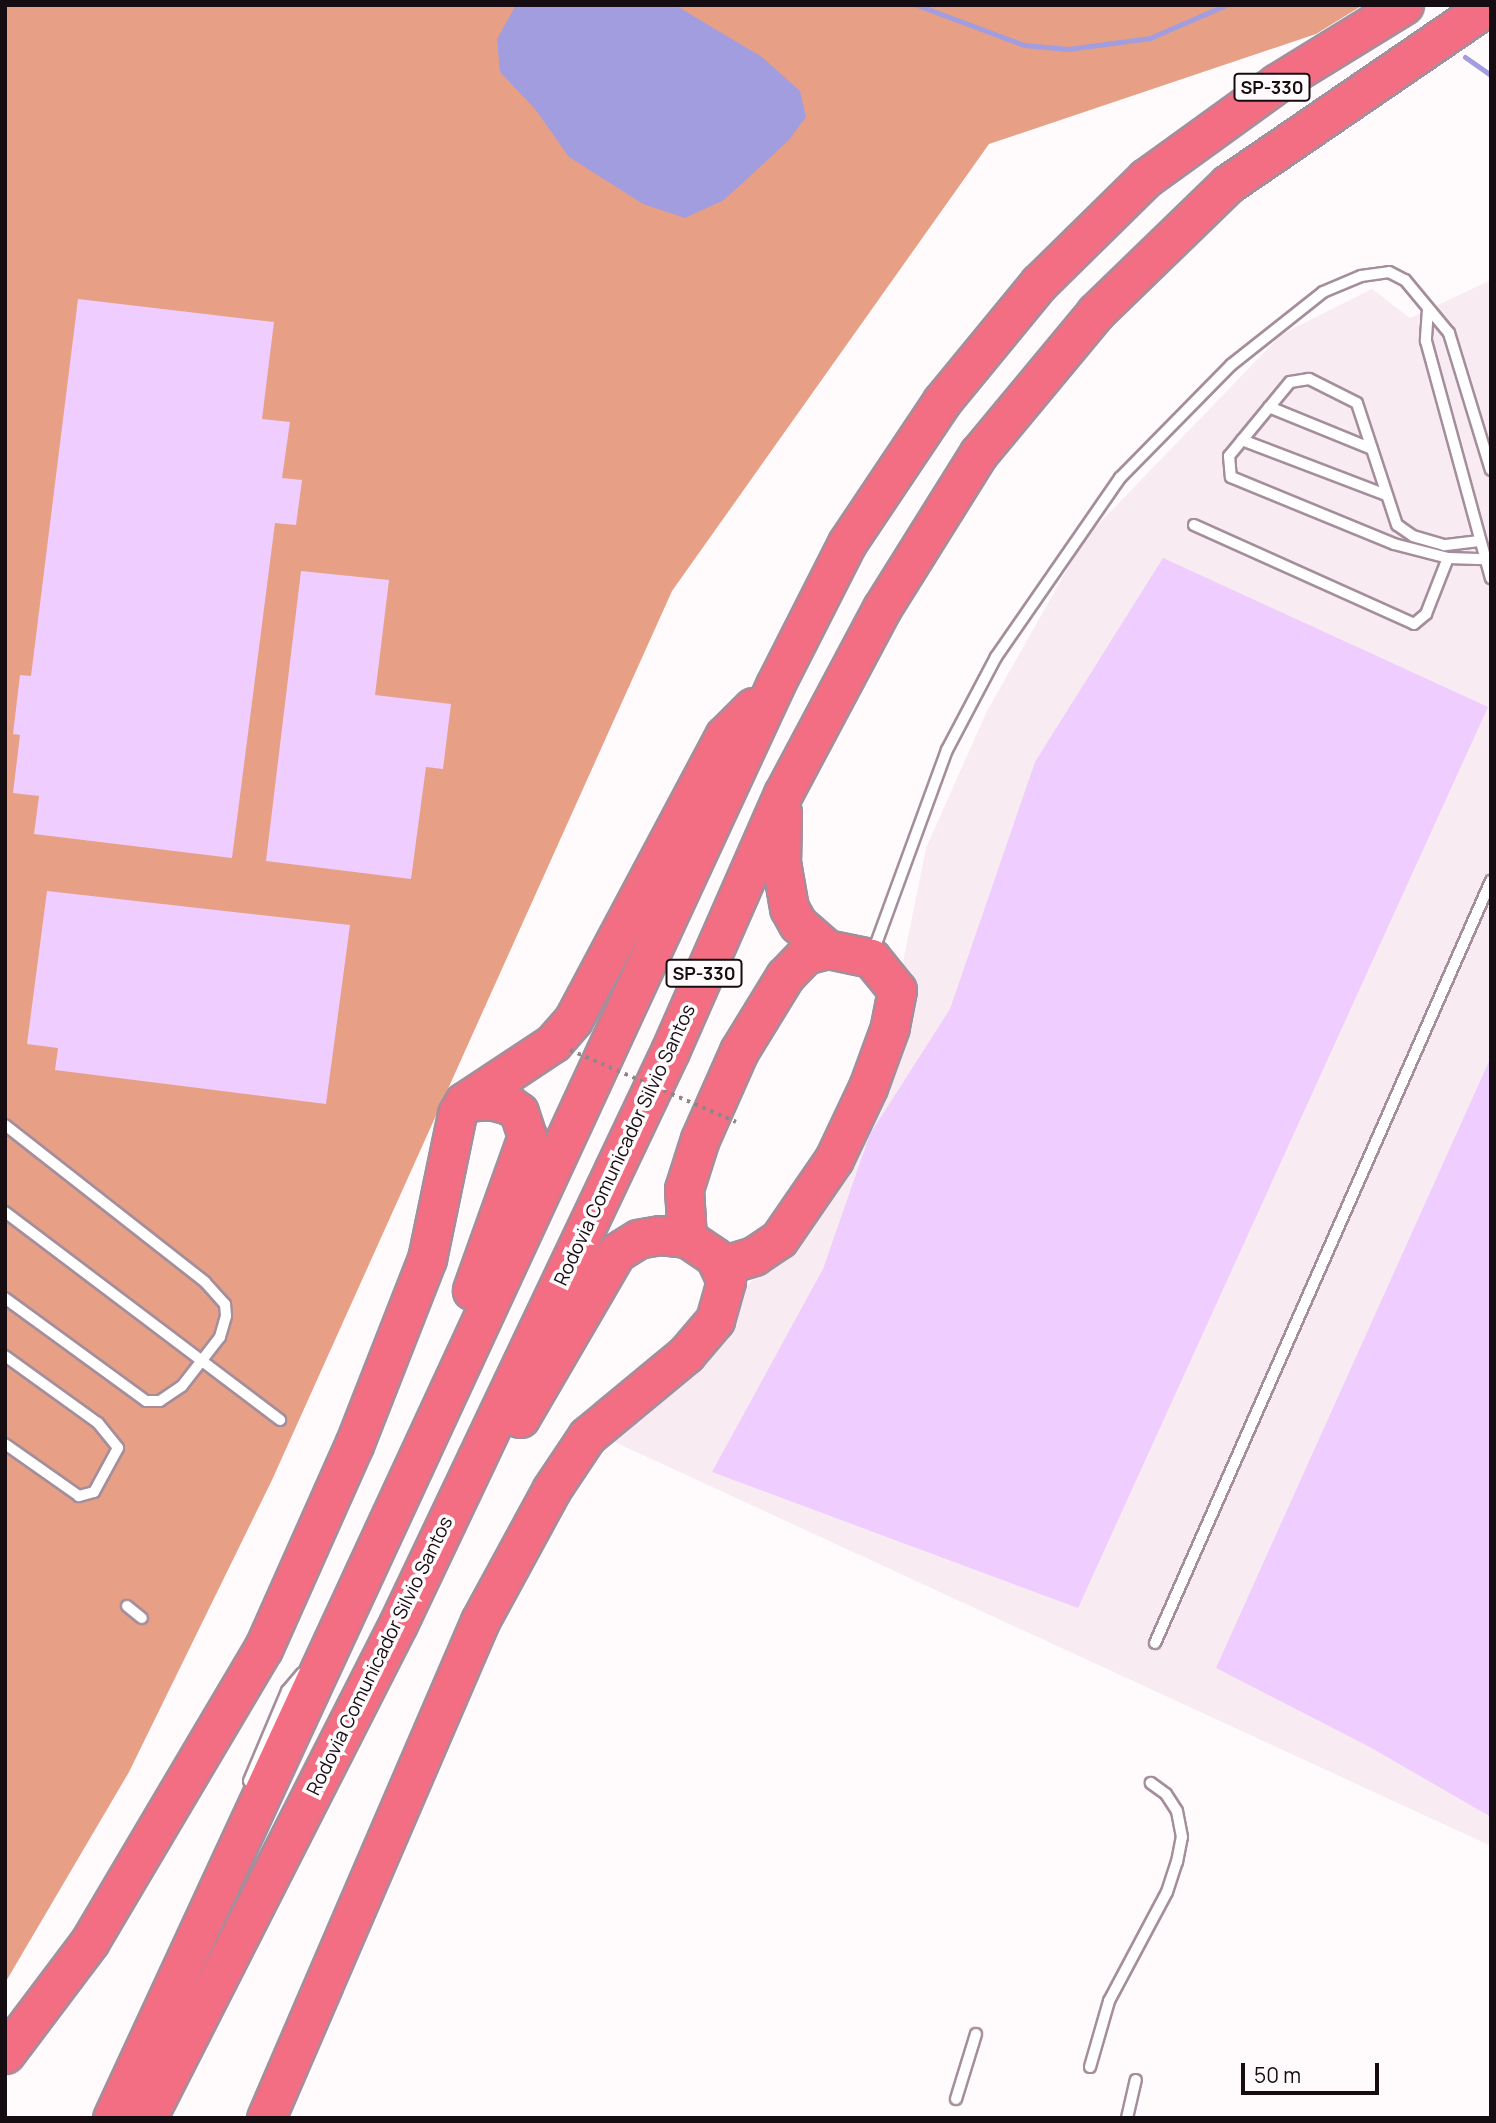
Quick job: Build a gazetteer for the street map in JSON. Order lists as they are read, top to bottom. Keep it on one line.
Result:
{"streets":{"highway":["SP-330","Rodovia Comunicador Silvio Santos"]},"scale_bar":"50 m"}
